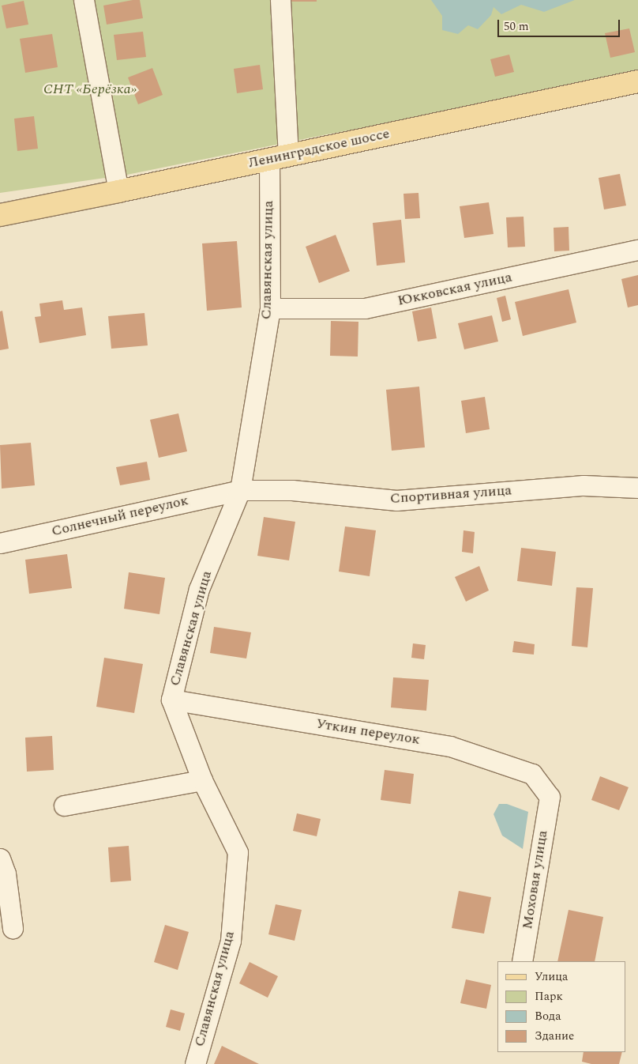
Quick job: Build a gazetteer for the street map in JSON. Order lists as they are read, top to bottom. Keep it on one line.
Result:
{"streets":{"main road":["Ленинградское шоссе"],"street":["Славянская улица","Юкковская улица","Спортивная улица","Солнечный переулок","Уткин переулок","Моховая улица"]},"crossings":[["Ленинградское шоссе","Славянская улица"],["Славянская улица","Юкковская улица"],["Славянская улица","Спортивная улица"],["Славянская улица","Солнечный переулок"],["Славянская улица","Уткин переулок"],["Спортивная улица","Солнечный переулок"],["Уткин переулок","Моховая улица"]],"parks":["СНТ «Берёзка»"],"legend":["Улица","Парк","Вода","Здание"],"scale_bar":"50 m"}
